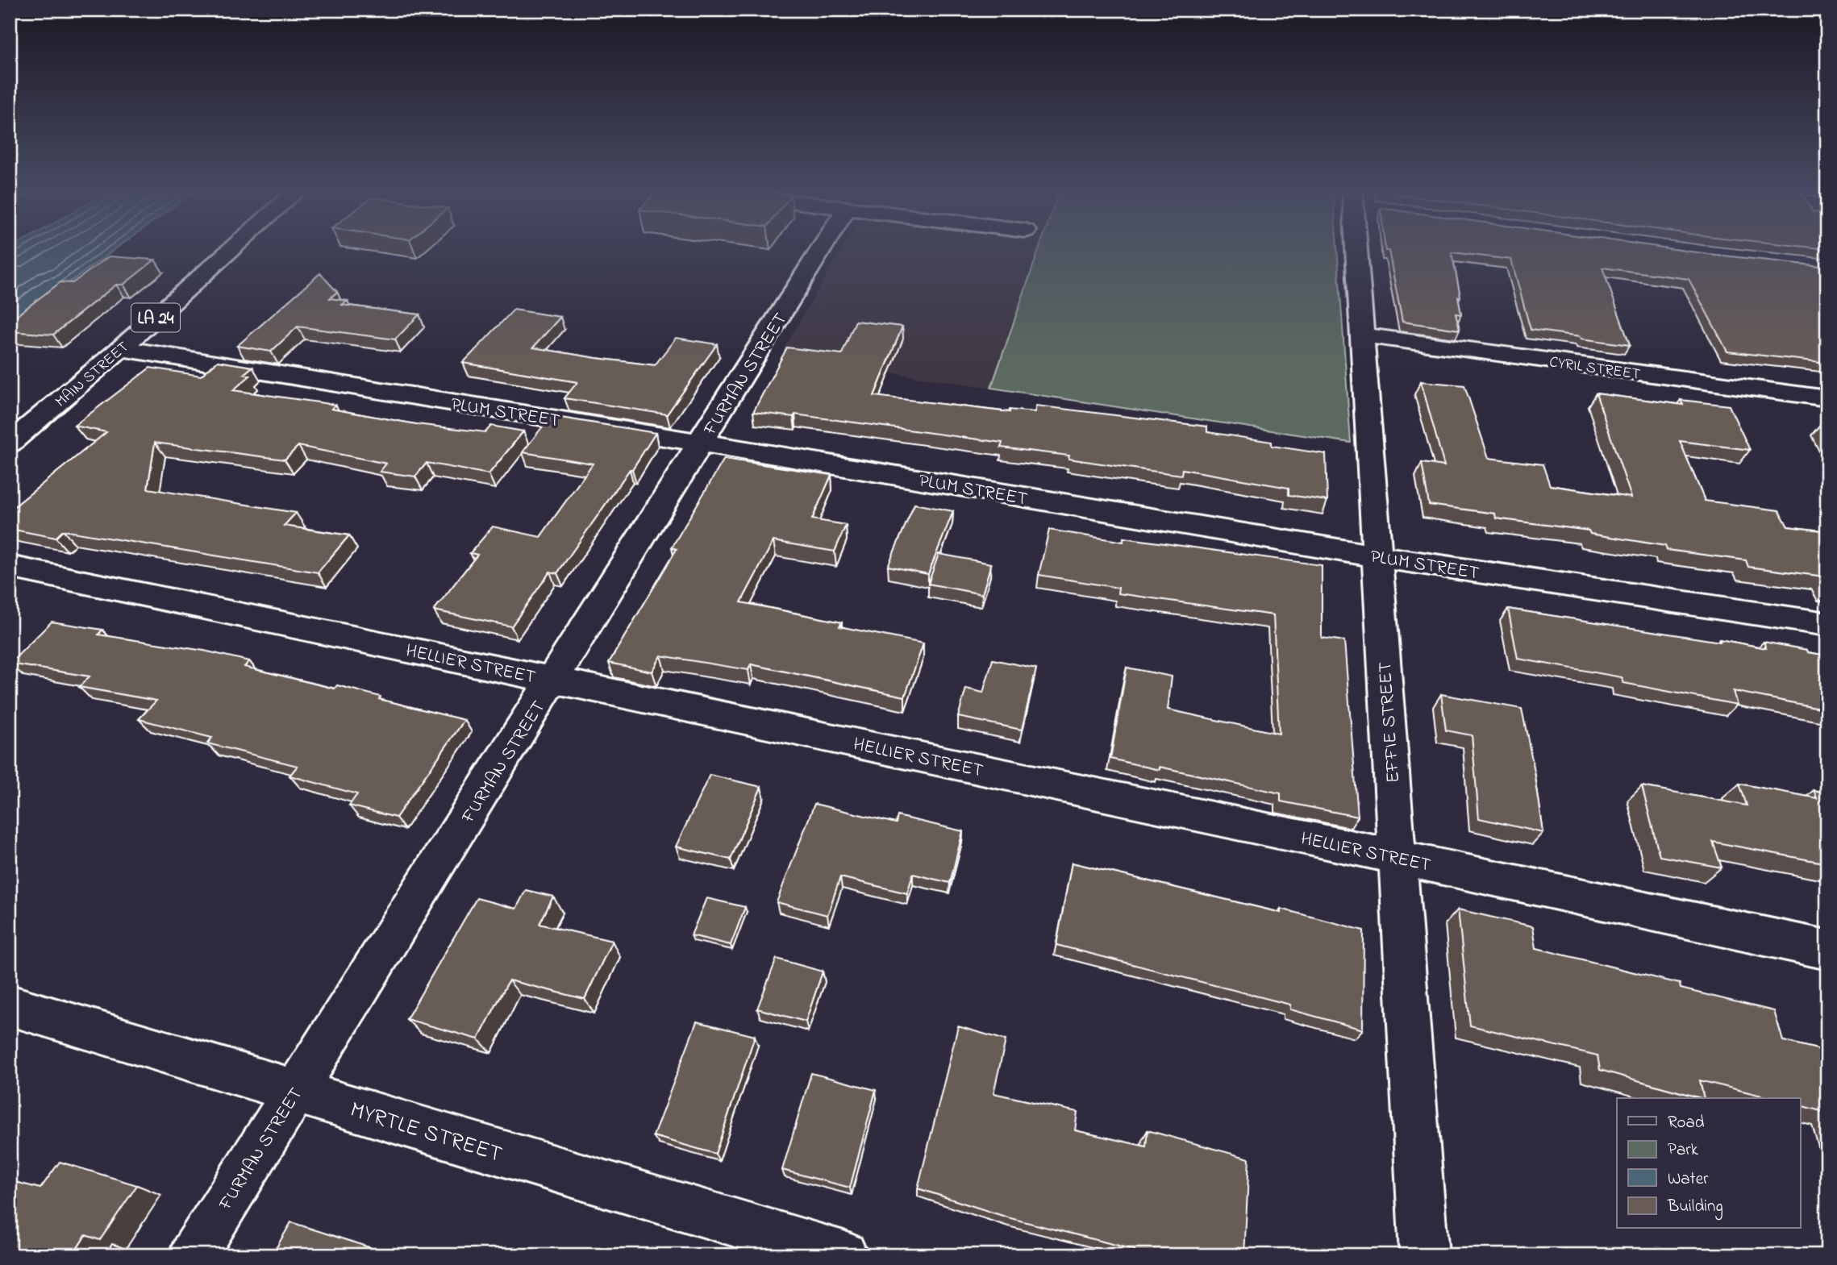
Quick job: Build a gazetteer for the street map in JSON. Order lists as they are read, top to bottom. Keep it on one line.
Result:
{"streets":{"street":["LA 24","CYRIL STREET","MAIN STREET","FURMAN STREET","PLUM STREET","HELLIER STREET","EFFIE STREET","MYRTLE STREET"]},"crossings":[["CYRIL STREET","EFFIE STREET"],["MAIN STREET","PLUM STREET"],["FURMAN STREET","PLUM STREET"],["FURMAN STREET","HELLIER STREET"],["FURMAN STREET","MYRTLE STREET"],["PLUM STREET","EFFIE STREET"],["HELLIER STREET","EFFIE STREET"]],"legend":["Road","Park","Water","Building"]}
